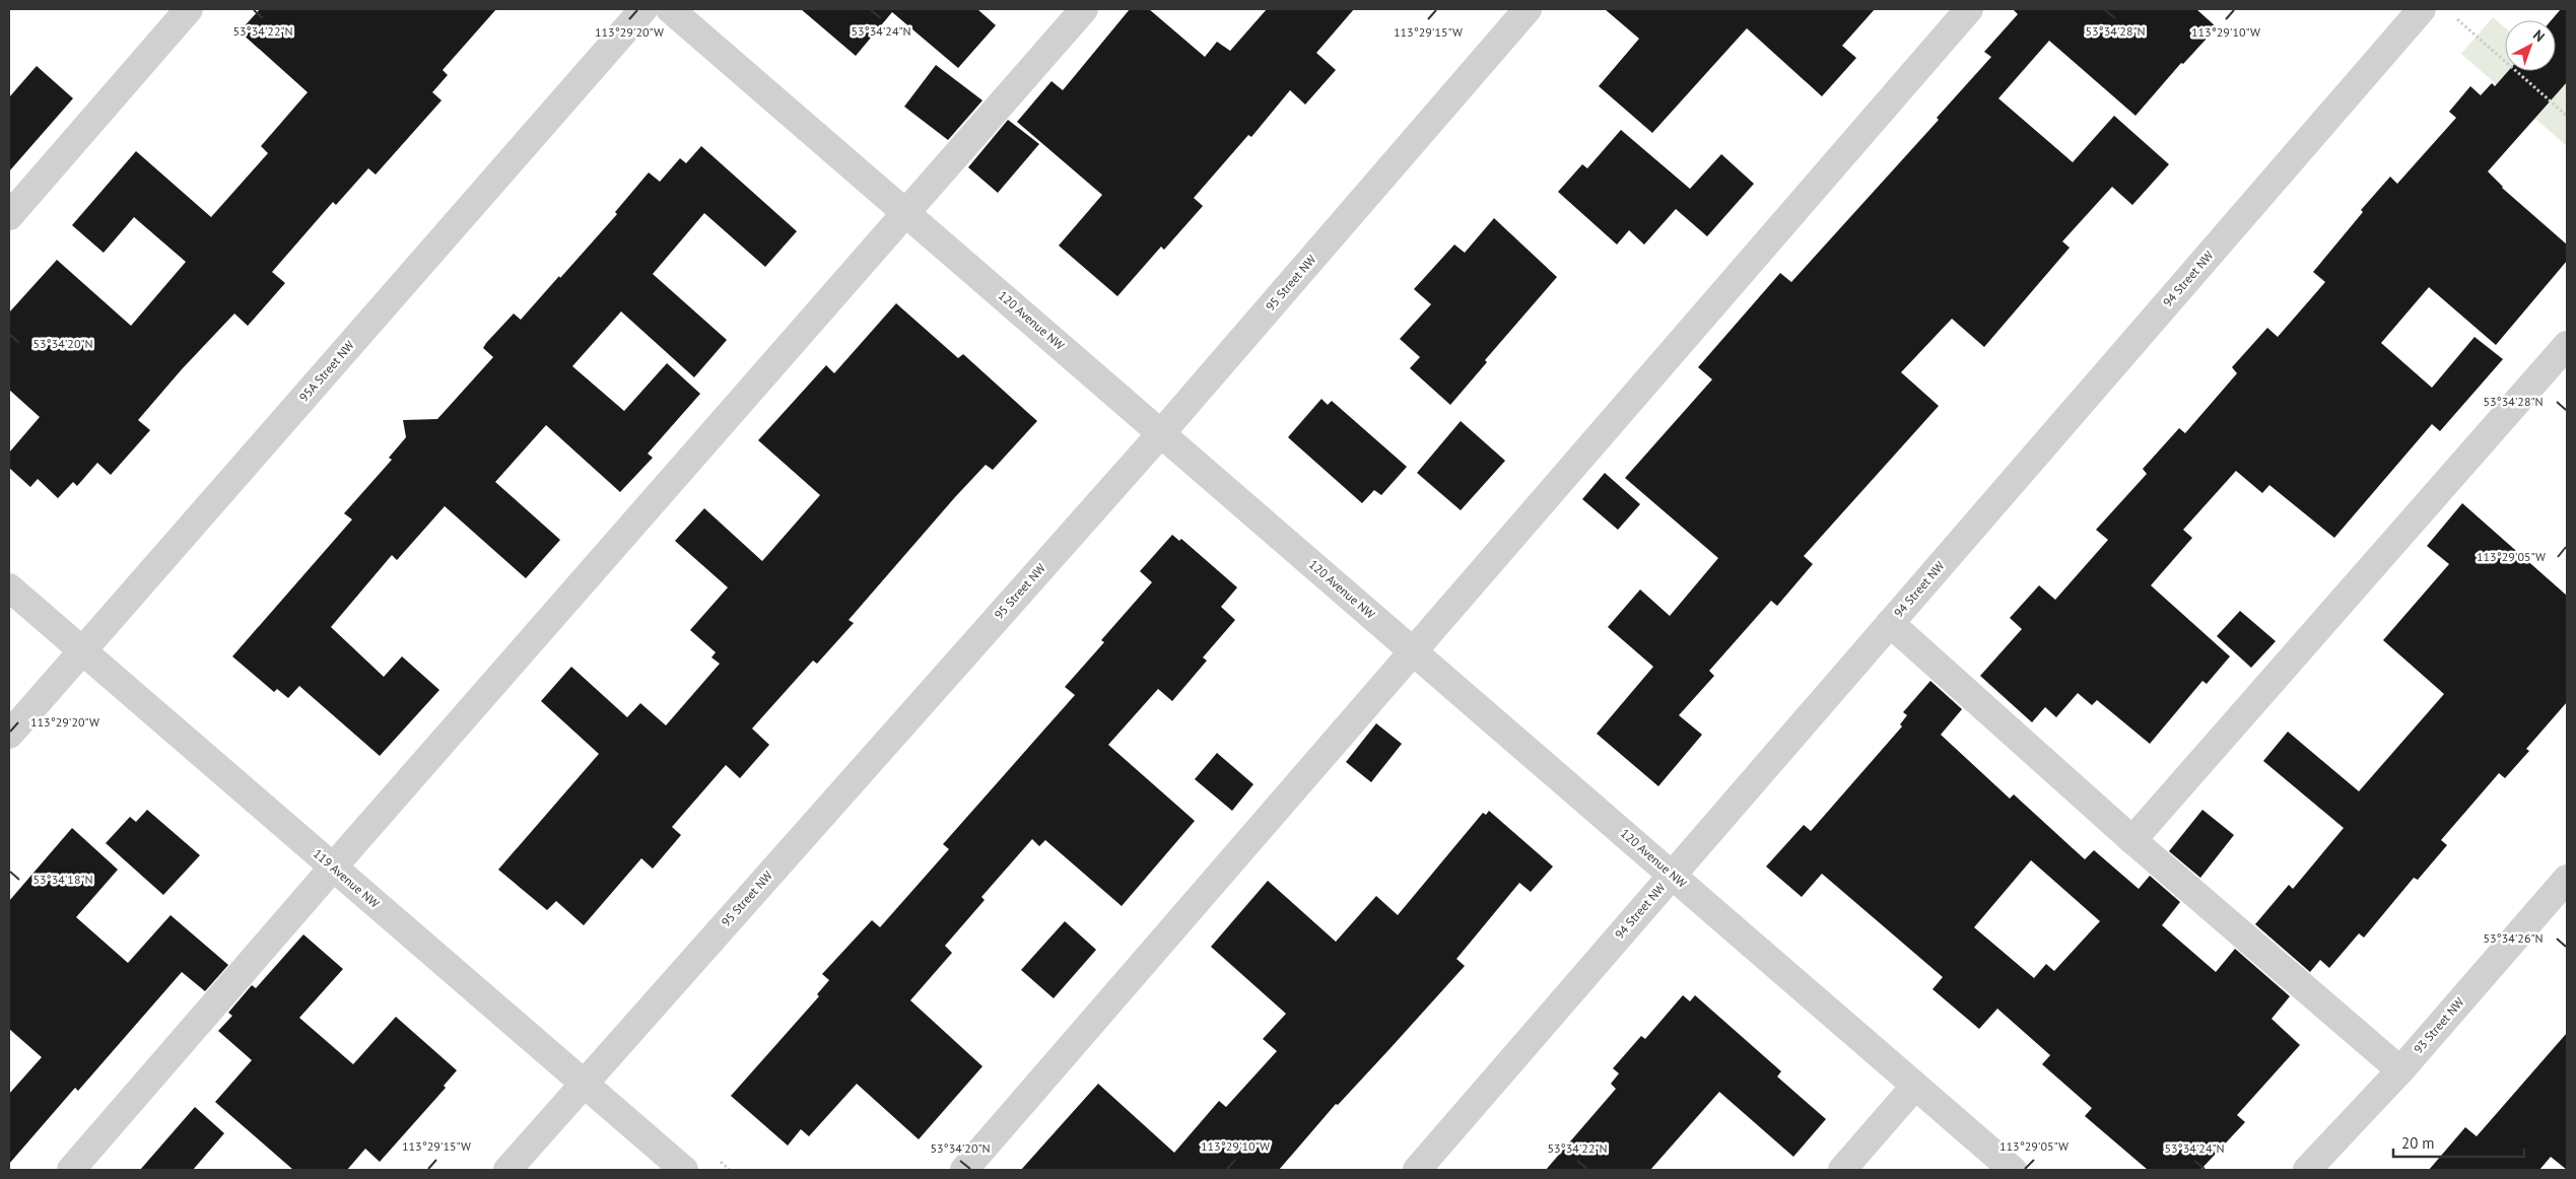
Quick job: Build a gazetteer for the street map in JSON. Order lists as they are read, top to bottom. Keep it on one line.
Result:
{"streets":{"street":["94 Street NW","95 Street NW","120 Avenue NW","95A Street NW","119 Avenue NW","93 Street NW"]},"crossings":[["94 Street NW","120 Avenue NW"],["95 Street NW","120 Avenue NW"],["95 Street NW","119 Avenue NW"],["95A Street NW","119 Avenue NW"]],"scale_bar":"20 m","north":"top right","coordinates":["53°34'22\"N","53°34'24\"N","53°34'28\"N","113°29'20\"W","113°29'15\"W","113°29'10\"W","53°34'20\"N","113°29'05\"W","53°34'18\"N","53°34'26\"N"]}
